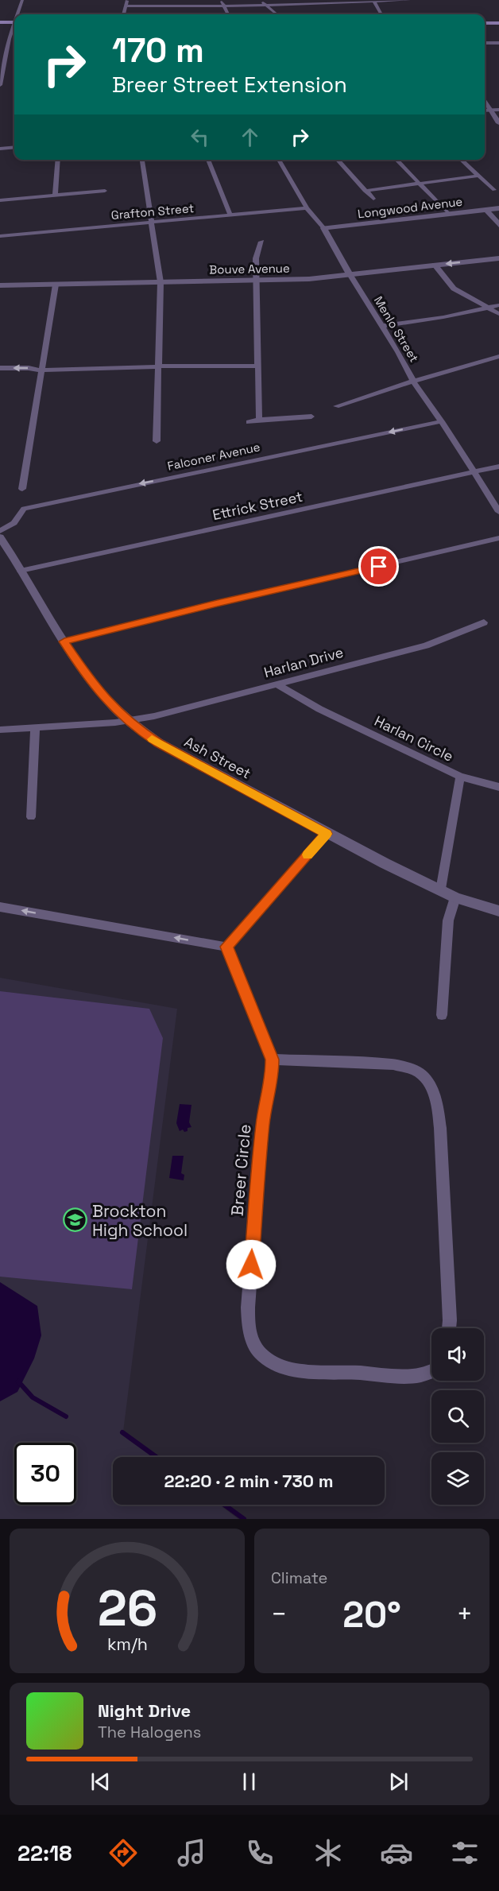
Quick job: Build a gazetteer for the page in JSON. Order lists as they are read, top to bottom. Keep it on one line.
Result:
{"streets":{"street":["Longwood Avenue","Grafton Street","Bouve Avenue","Menlo Street","Falconer Avenue","Ettrick Street","Harlan Drive","Harlan Circle","Ash Street","Breer Circle"]},"crossings":[["Longwood Avenue","Menlo Street"],["Grafton Street","Menlo Street"],["Bouve Avenue","Menlo Street"],["Menlo Street","Falconer Avenue"],["Menlo Street","Ettrick Street"],["Ettrick Street","Ash Street"],["Harlan Drive","Harlan Circle"],["Harlan Drive","Ash Street"],["Harlan Circle","Ash Street"]],"places":{"school or university":["Brockton High School"]},"page":{"turn":["170 m","Breer Street Extension"],"limit":"30","trip":"22:20 · 2 min · 730 m","tile":"Climate","heat":["−","20°","+"],"song":["Night Drive","The Halogens"],"tabs":"22:18","gauge":["26","km/h"]}}
